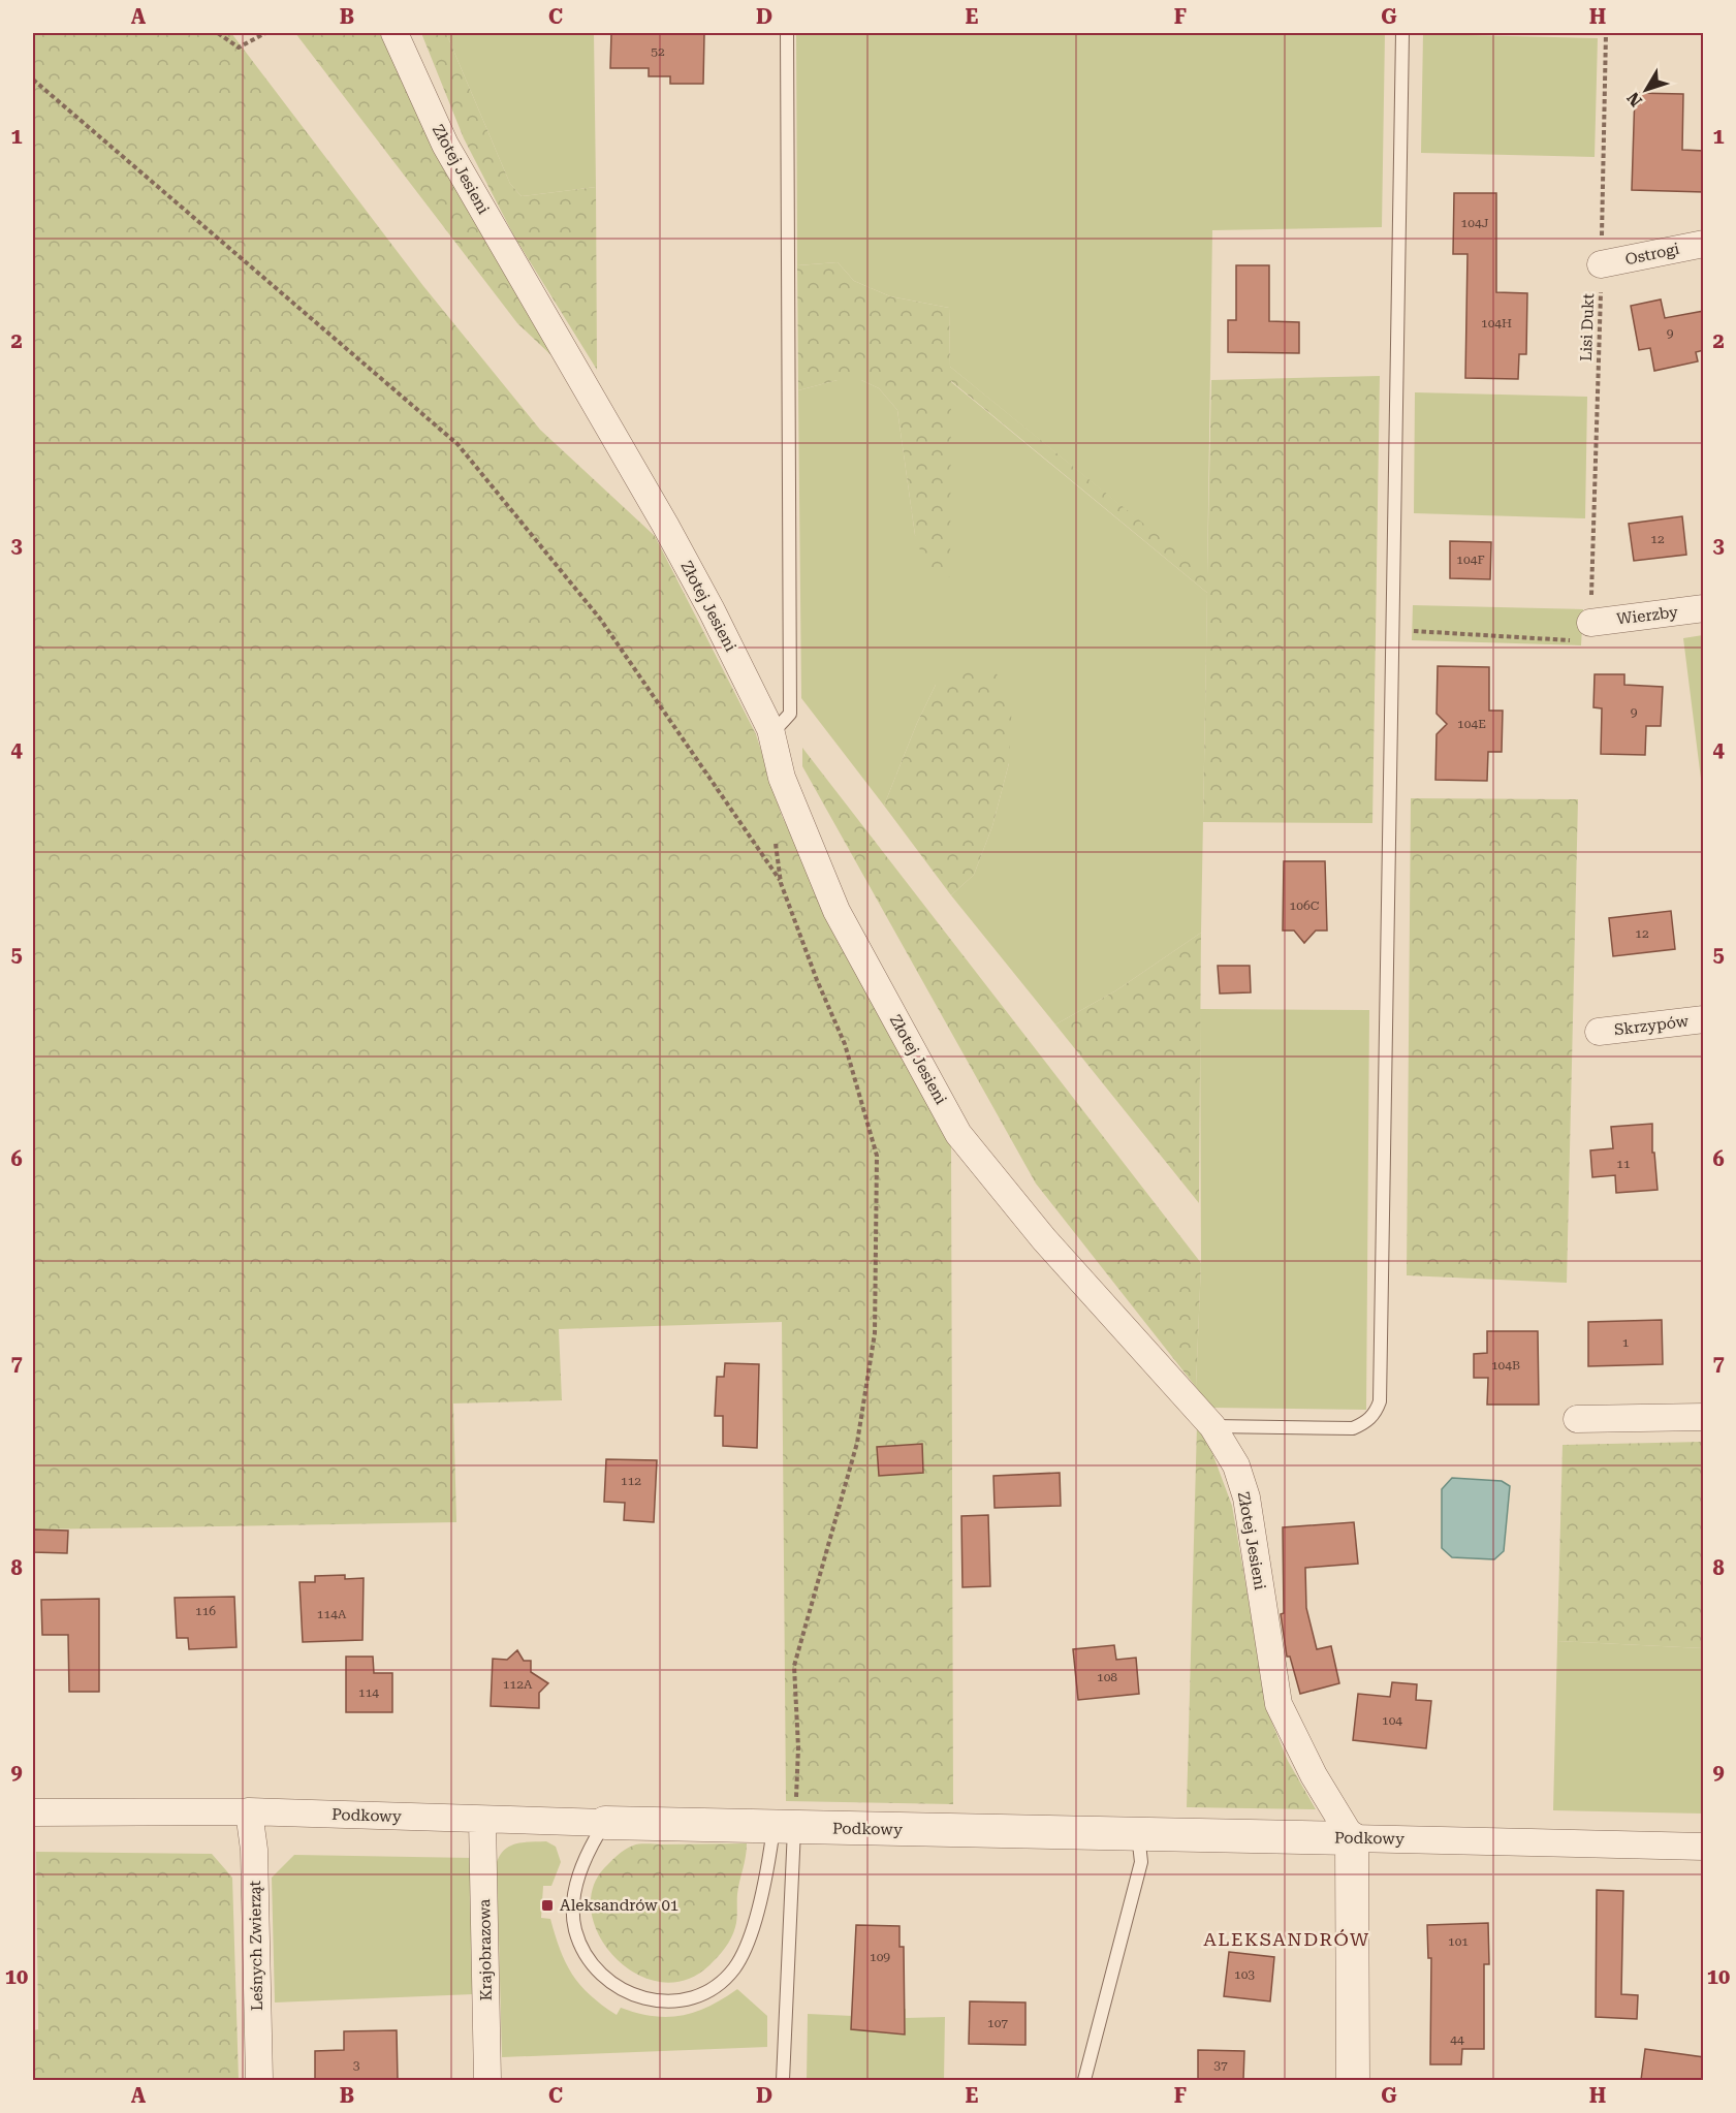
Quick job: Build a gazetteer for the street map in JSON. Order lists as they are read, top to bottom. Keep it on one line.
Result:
{"streets":{"street":["Złotej Jesieni","Ostrogi","Wierzby","Skrzypów","Podkowy","Leśnych Zwierząt","Krajobrazowa"],"path":["Lisi Dukt"]},"crossings":[["Złotej Jesieni","Podkowy"],["Ostrogi","Lisi Dukt"],["Lisi Dukt","Wierzby"],["Podkowy","Leśnych Zwierząt"],["Podkowy","Krajobrazowa"]],"districts":["ALEKSANDRÓW"],"places":{"transit":["Aleksandrów 01"]},"house_numbers":["52","104J","104H","9","12","104F","9","104E","106C","12","11","1","104B","112","116","114A","108","112A","114","104","101","109","103","107","44","3","37"],"north":"bottom left","grid":{"columns":["A","B","C","D","E","F","G","H"],"rows":["1","2","3","4","5","6","7","8","9","10"]}}
